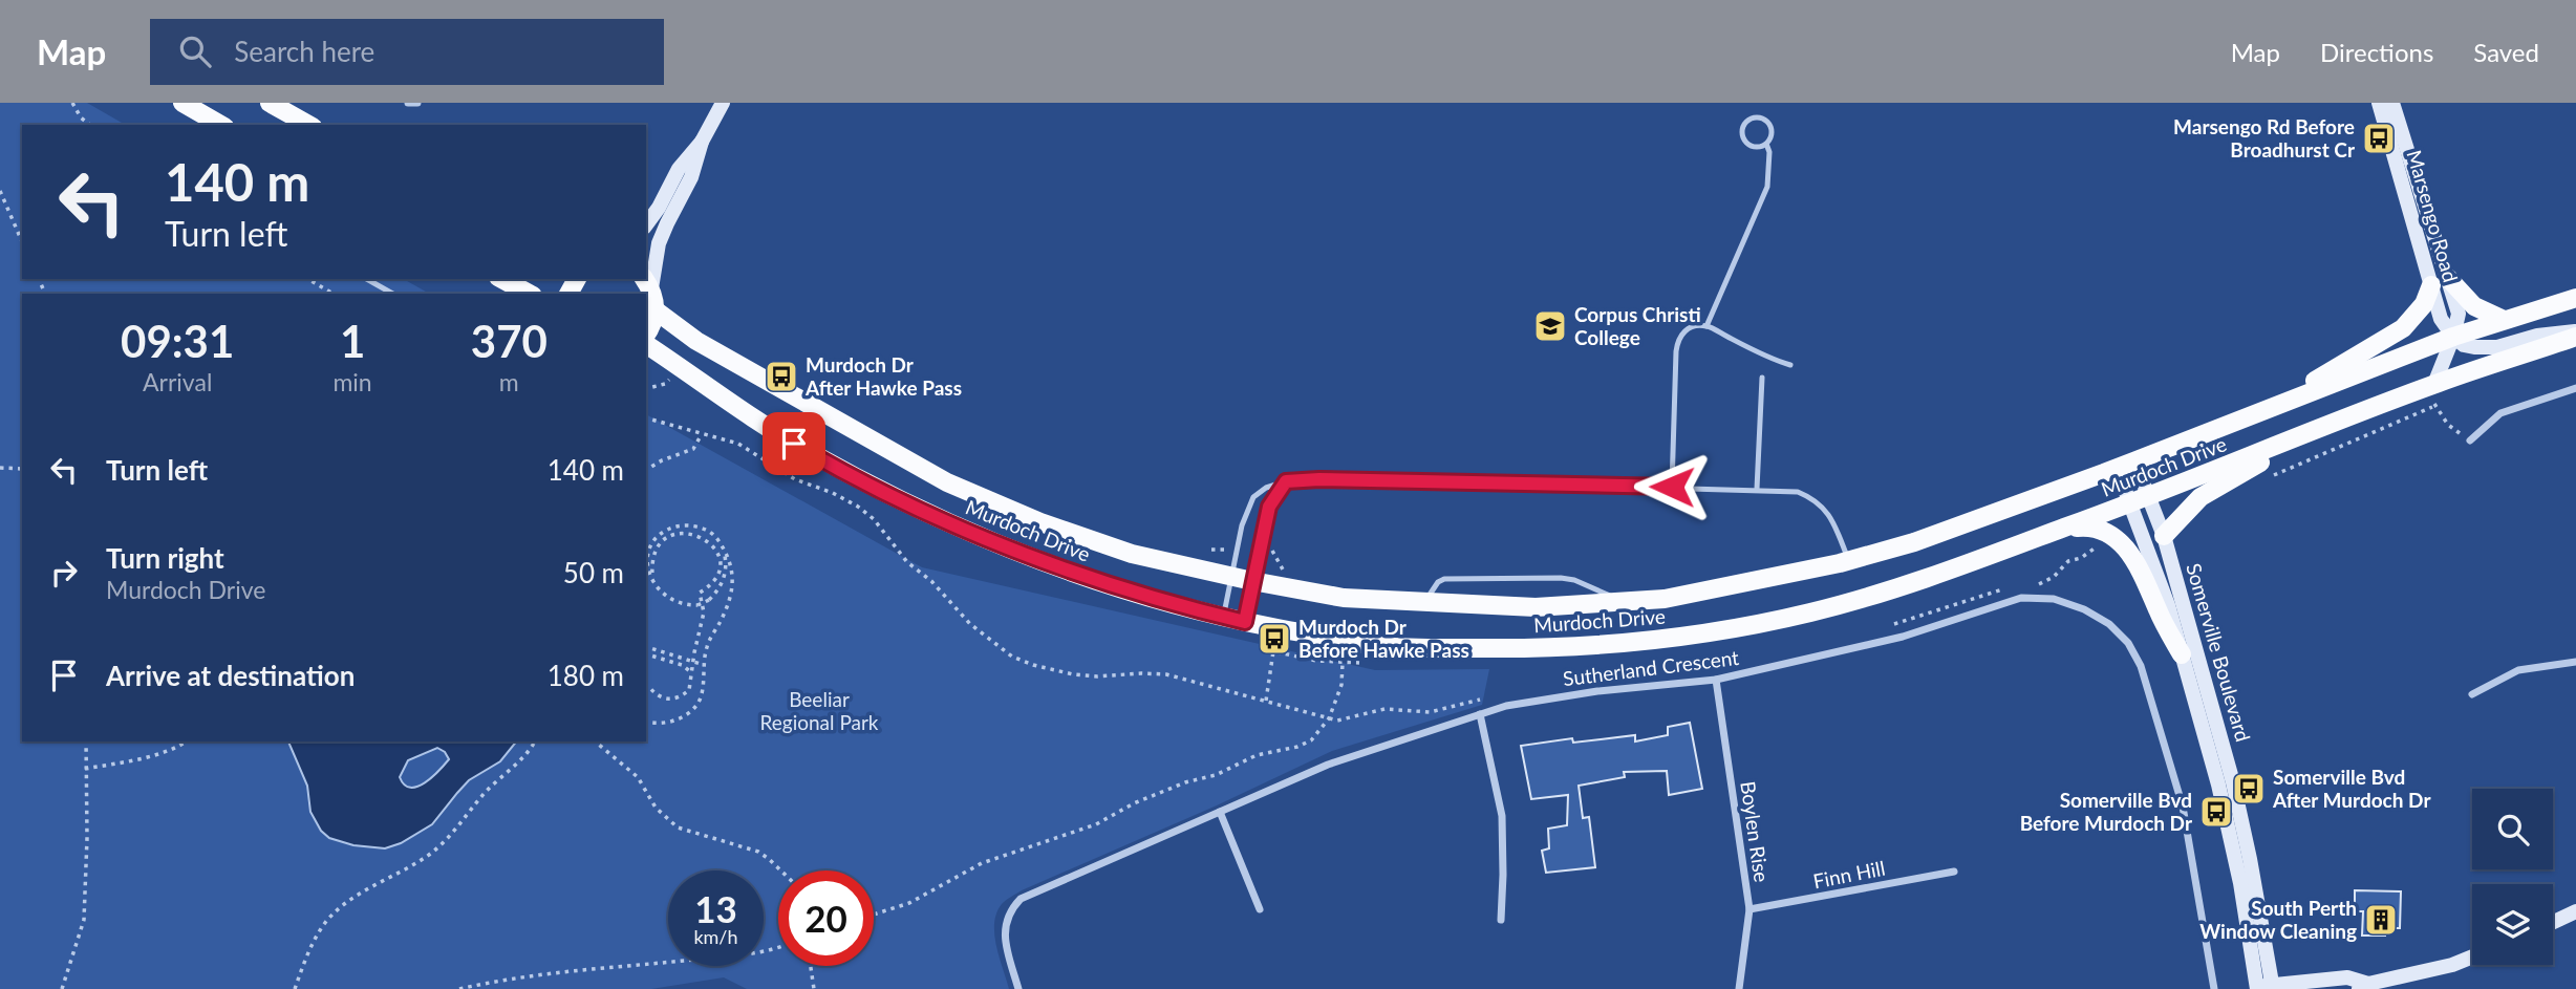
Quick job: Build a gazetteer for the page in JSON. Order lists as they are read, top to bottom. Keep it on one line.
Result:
{"streets":{"main road":["Marsengo Road","Murdoch Drive","Somerville Boulevard"],"street":["Sutherland Crescent","Boylen Rise","Finn Hill"]},"crossings":[["Marsengo Road","Murdoch Drive"],["Murdoch Drive","Somerville Boulevard"],["Sutherland Crescent","Boylen Rise"],["Boylen Rise","Finn Hill"]],"parks":["Beeliar Regional Park"],"places":{"bus stop":["Marsengo Rd Before Broadhurst Cr","Murdoch Dr After Hawke Pass","Murdoch Dr Before Hawke Pass","Somerville Bvd After Murdoch Dr","Somerville Bvd Before Murdoch Dr"],"school or university":["Corpus Christi College"],"building":["South Perth Window Cleaning"]},"page":{"header":"Map","search":"Search here","nav":["Map","Directions","Saved"],"turn":["140 m","Turn left"],"eta":["09:31","Arrival","1","min","370","m"],"list":[{"name":"Turn left","value":"140 m"},{"name":"Turn right","note":"Murdoch Drive","value":"50 m"},{"name":"Arrive at destination","value":"180 m"}],"speed":"13 km/h","limit":"20"}}
